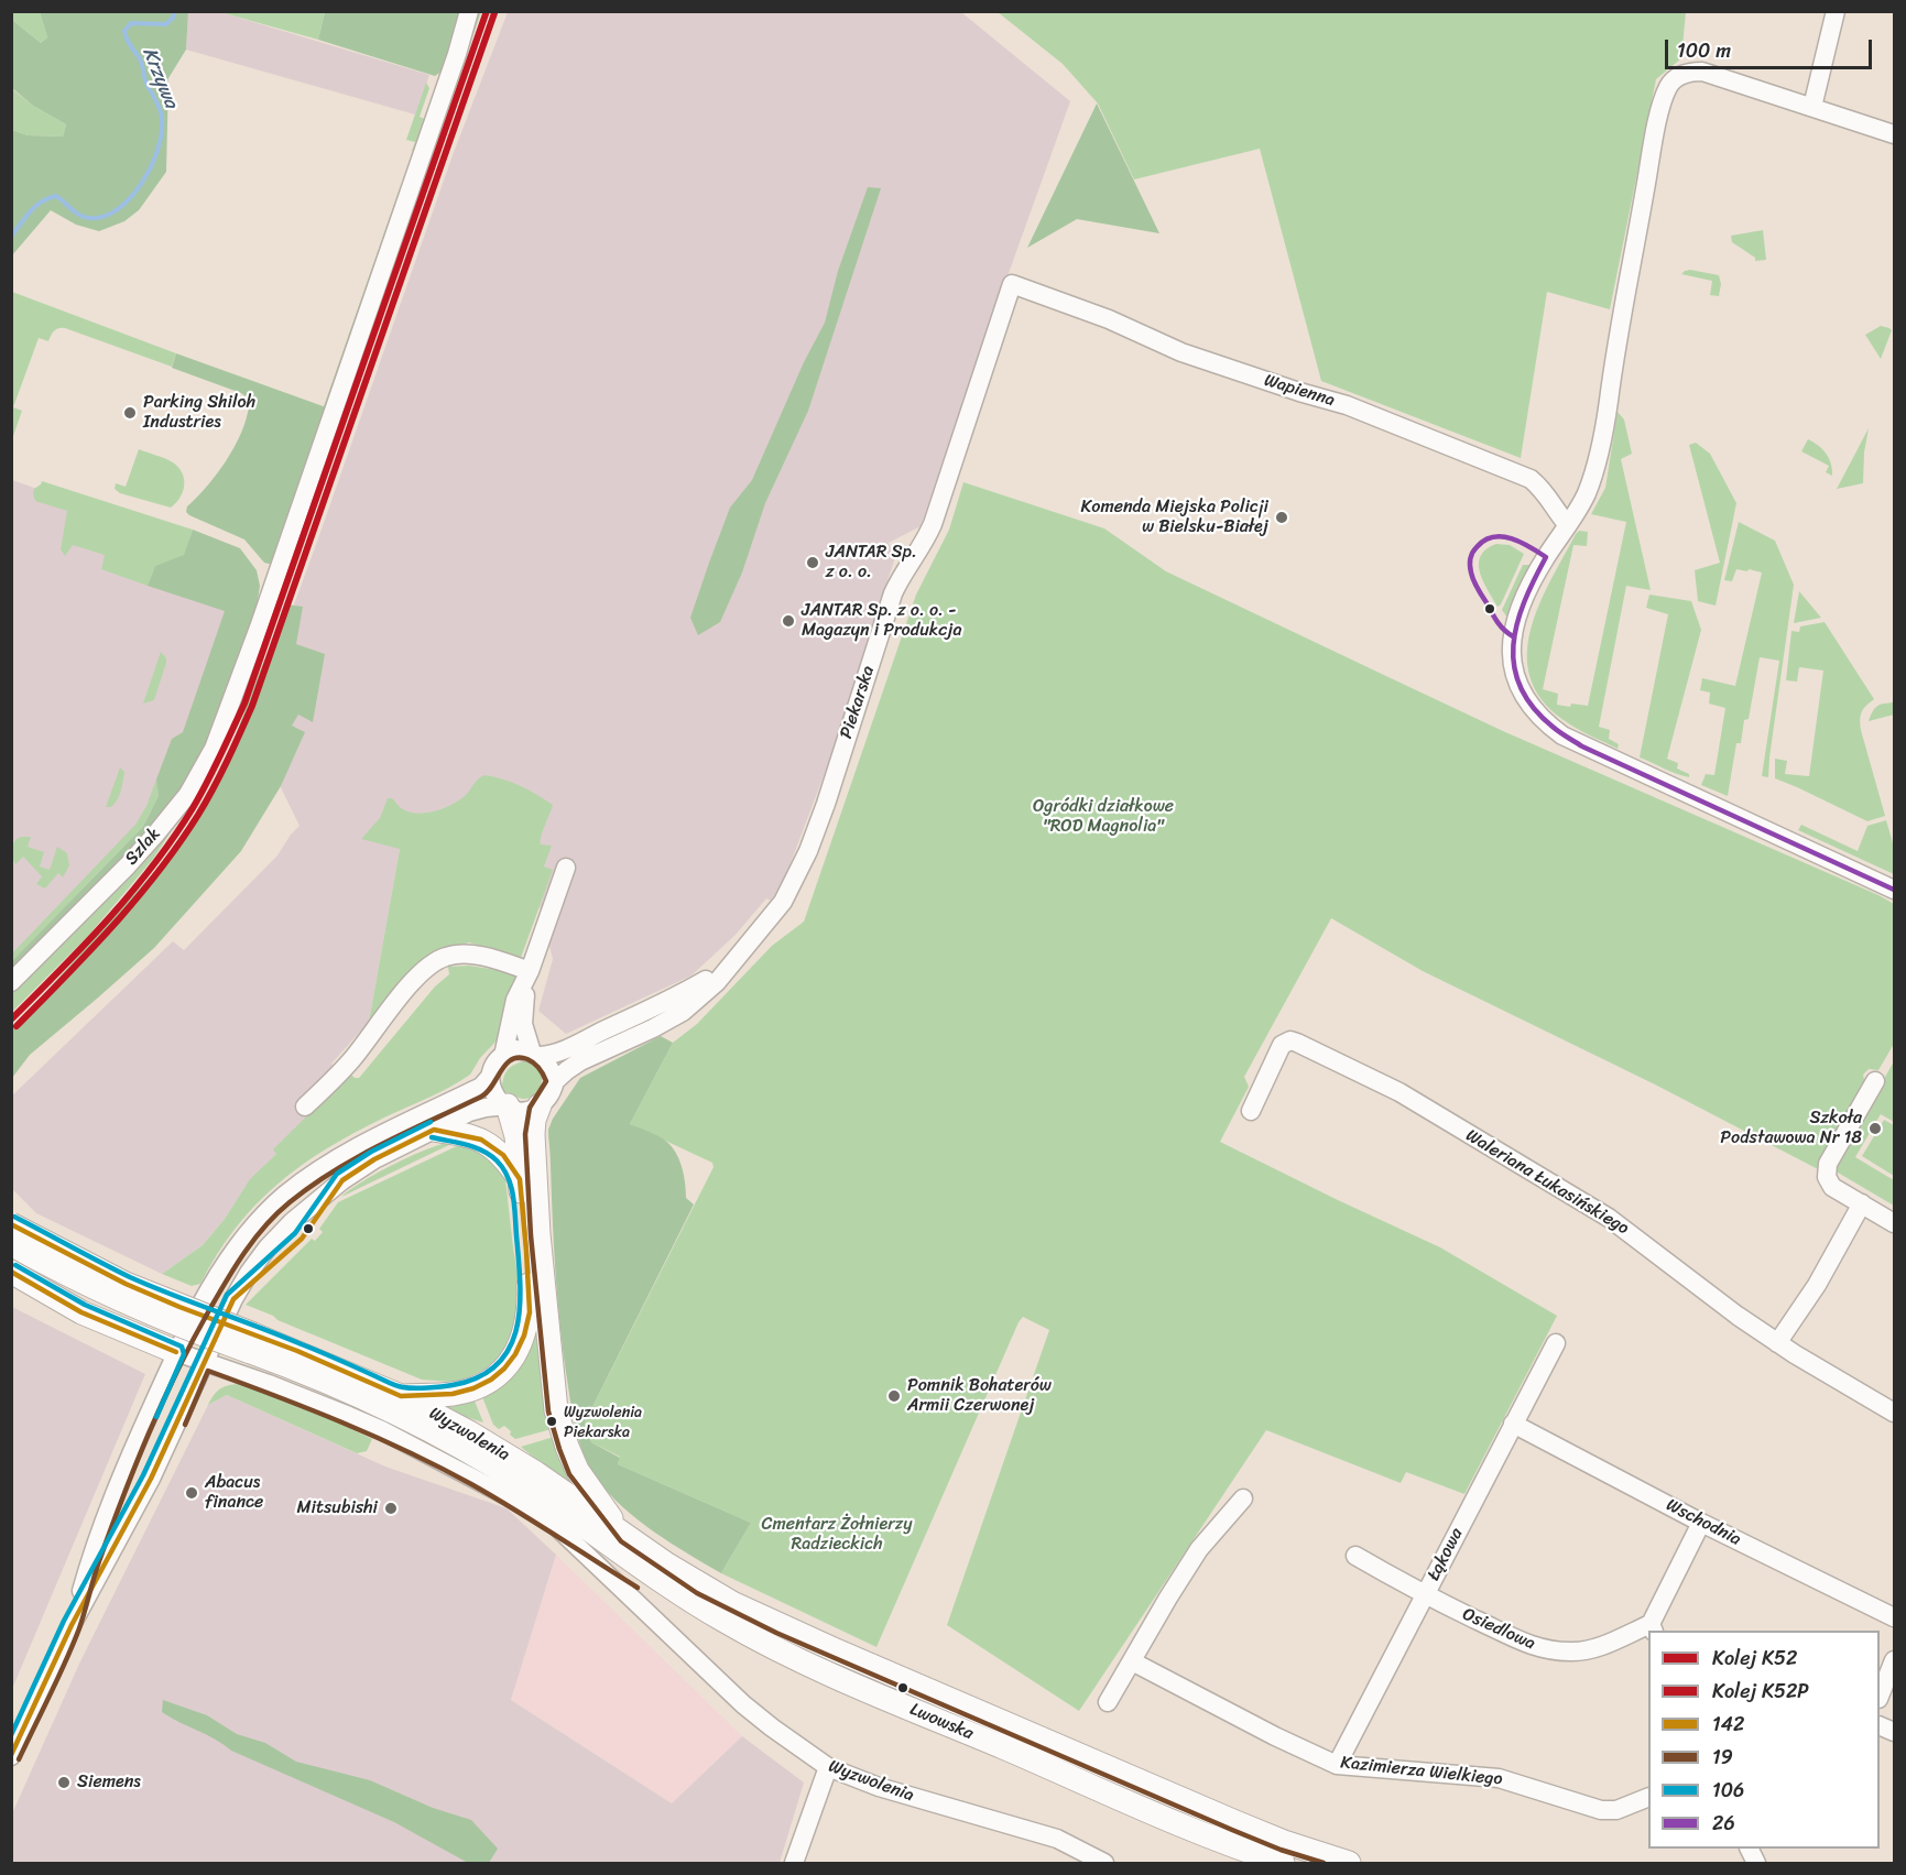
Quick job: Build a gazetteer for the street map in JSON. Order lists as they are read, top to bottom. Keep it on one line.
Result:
{"streets":{"main road":["Wyzwolenia","Lwowska"],"street":["Wapienna","Piekarska","Szlak","Waleriana Łukasińskiego","Wschodnia","Łąkowa","Osiedlowa","Kazimierza Wielkiego"]},"crossings":[["Wapienna","Piekarska"],["Wyzwolenia","Lwowska"],["Wschodnia","Łąkowa"],["Wschodnia","Osiedlowa"],["Łąkowa","Osiedlowa"],["Łąkowa","Kazimierza Wielkiego"]],"water":["Krzywa"],"parks":["Ogródki działkowe \"ROD Magnolia\"","Cmentarz Żołnierzy Radzieckich"],"places":["Parking Shiloh Industries","Komenda Miejska Policji w Bielsku-Białej","JANTAR Sp. z o. o.","JANTAR Sp. z o. o. - Magazyn i Produkcja","Szkoła Podstawowa Nr 18","Pomnik Bohaterów Armii Czerwonej","Wyzwolenia Piekarska","Abacus finance","Mitsubishi","Siemens"],"lines":["rail line K52","rail line K52P","transit line 26","transit line 19","transit line 106","transit line 142"],"legend":["Kolej K52","Kolej K52P","142","19","106","26"],"scale_bar":"100 m"}
